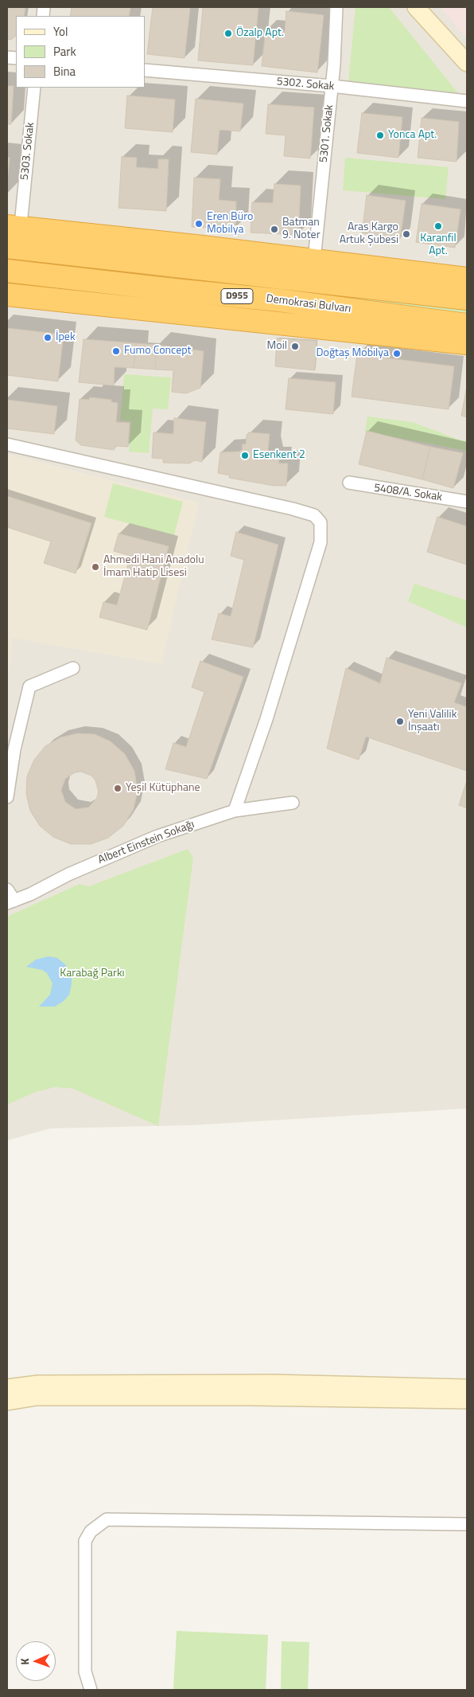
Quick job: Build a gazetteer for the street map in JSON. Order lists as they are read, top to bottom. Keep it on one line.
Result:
{"streets":{"highway":["D955","Demokrasi Bulvarı"],"street":["5302. Sokak","5301. Sokak","5303. Sokak","5408/A. Sokak","Albert Einstein Sokağı"]},"crossings":[["5302. Sokak","5301. Sokak"]],"parks":["Karabağ Parkı"],"places":["Özalp Apt.","Yonca Apt.","Eren Büro Mobilya","Karanfil Apt.","Batman 9. Noter","Aras Kargo Artuk Şubesi","İpek","Moil","Fumo Concept","Doğtaş Mobilya","Esenkent 2","Ahmedi Hani Anadolu İmam Hatip Lisesi","Yeni Valilik İnşaatı","Yeşil Kütüphane"],"legend":["Yol","Park","Bina"],"north":"left"}
